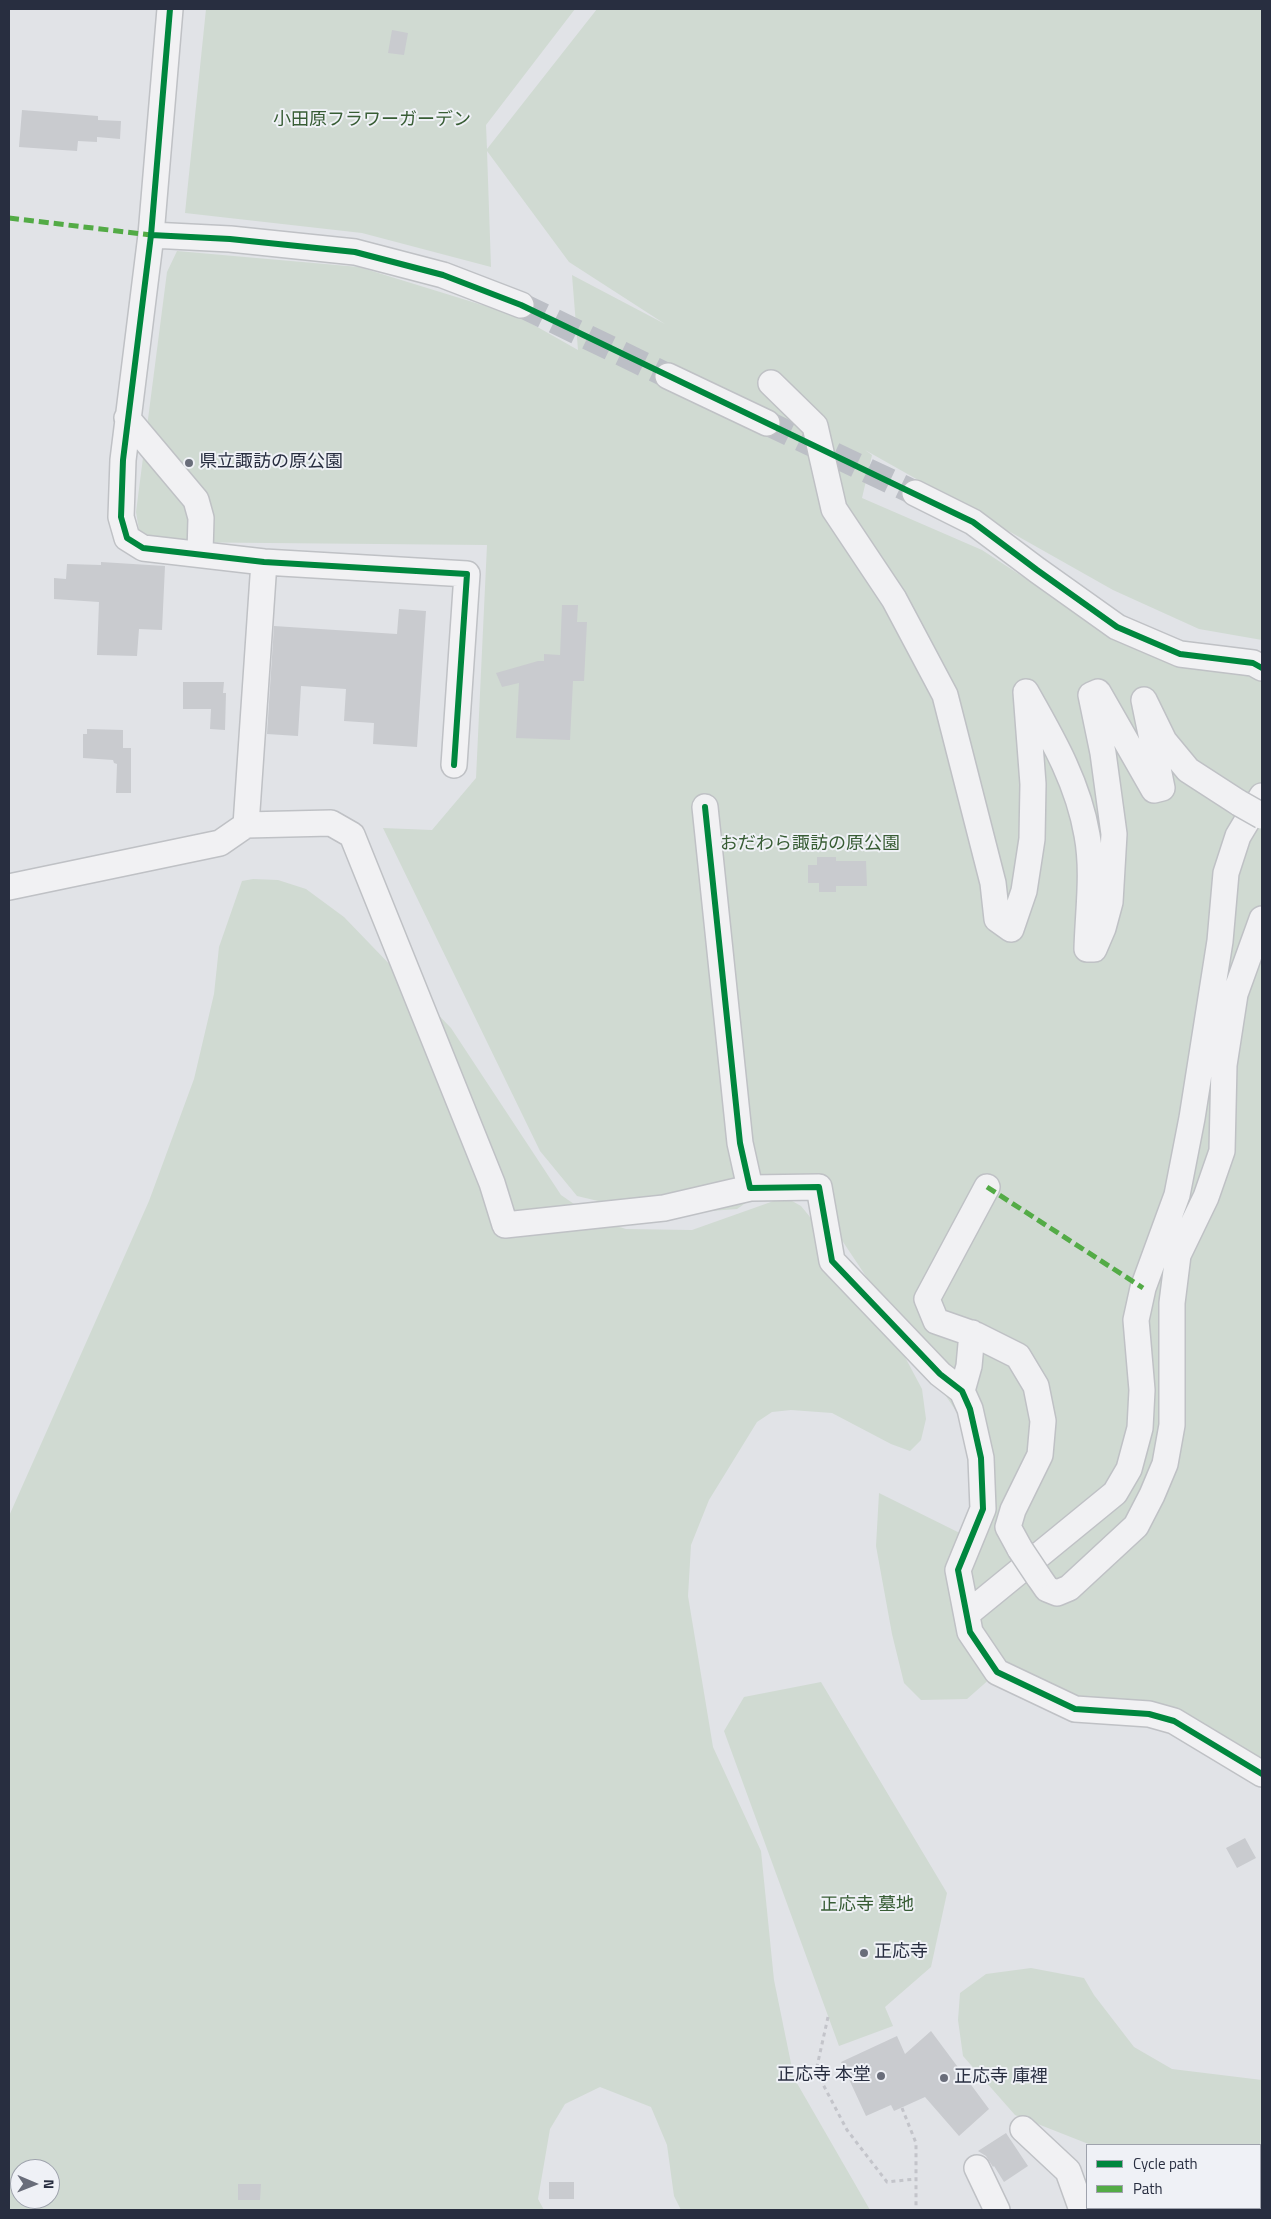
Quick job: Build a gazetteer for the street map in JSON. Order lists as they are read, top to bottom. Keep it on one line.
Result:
{"parks":["小田原フラワーガーデン","おだわら諏訪の原公園","正応寺 墓地"],"places":["県立諏訪の原公園","正応寺","正応寺 本堂","正応寺 庫裡"],"legend":["Cycle path","Path"],"north":"right"}
